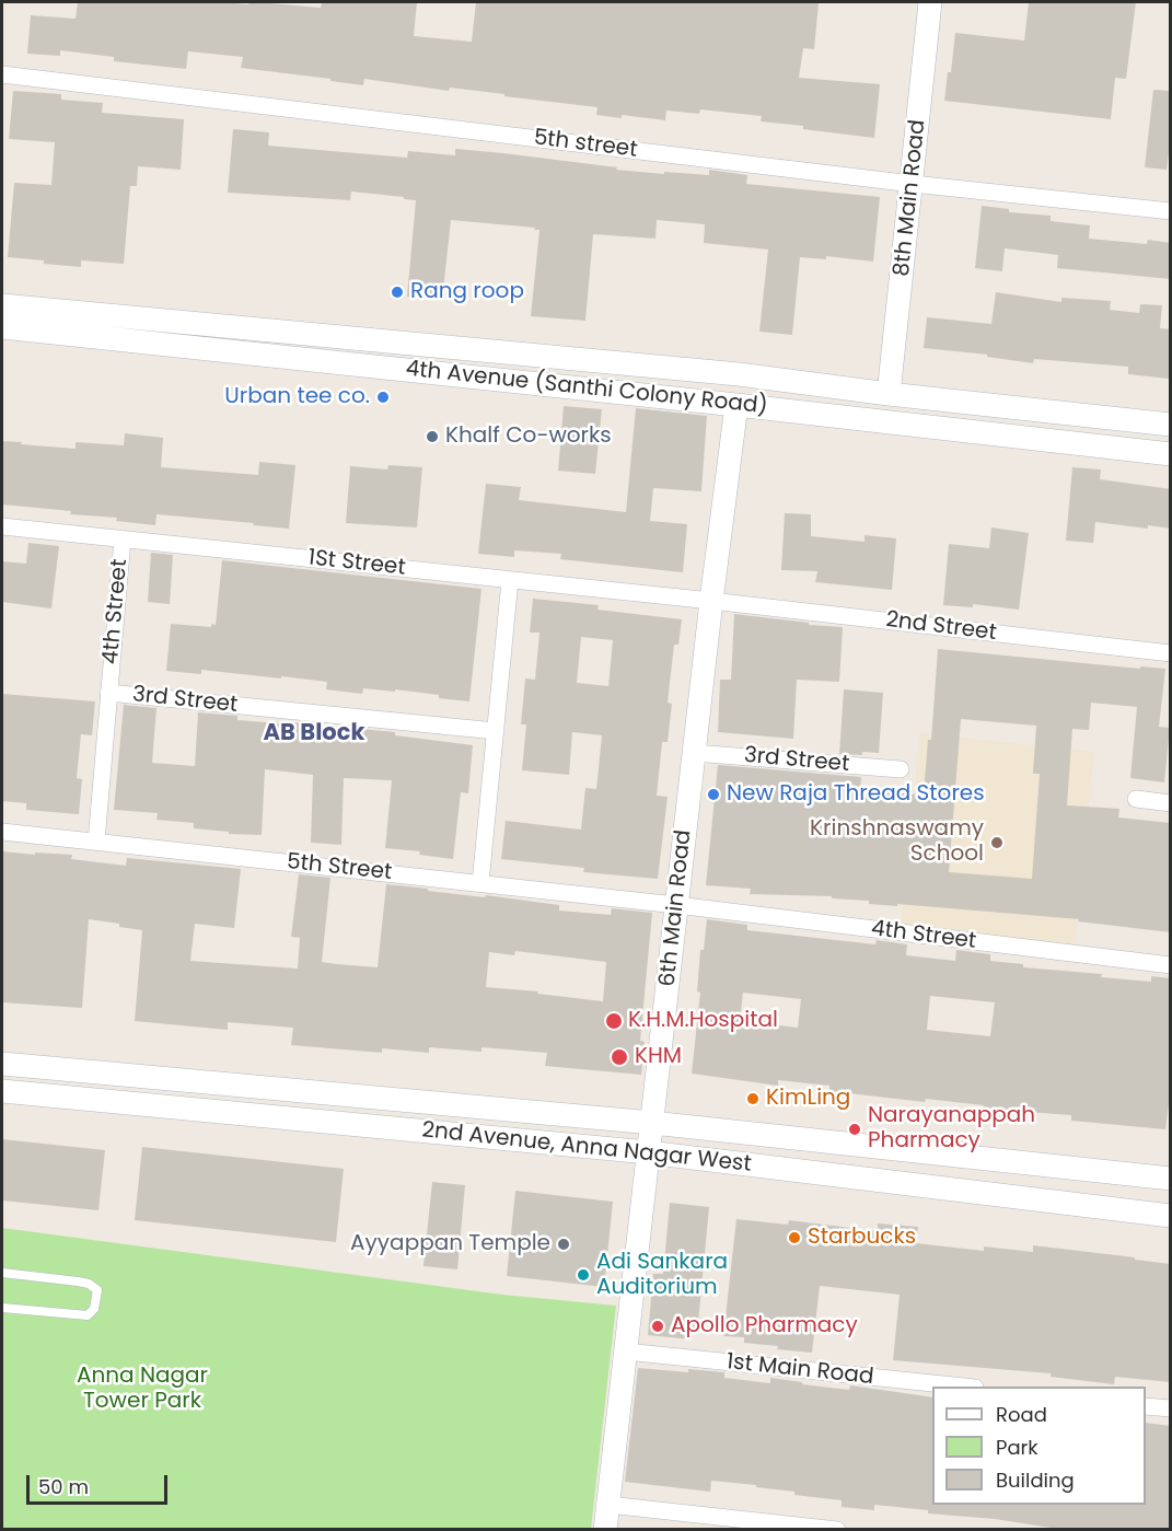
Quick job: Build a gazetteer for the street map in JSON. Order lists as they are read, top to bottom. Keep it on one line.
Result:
{"streets":{"street":["5th street","8th Main Road","4th Avenue (Santhi Colony Road)","1St Street","4th Street","2nd Street","3rd Street","5th Street","6th Main Road","2nd Avenue, Anna Nagar West","1st Main Road"]},"crossings":[["5th street","8th Main Road"],["8th Main Road","4th Avenue (Santhi Colony Road)"],["4th Avenue (Santhi Colony Road)","6th Main Road"],["1St Street","4th Street"],["1St Street","2nd Street"],["1St Street","6th Main Road"],["4th Street","3rd Street"],["4th Street","5th Street"],["4th Street","6th Main Road"],["2nd Street","6th Main Road"],["3rd Street","6th Main Road"],["5th Street","6th Main Road"],["6th Main Road","2nd Avenue, Anna Nagar West"],["6th Main Road","1st Main Road"]],"districts":["AB Block"],"parks":["Anna Nagar Tower Park"],"places":["Rang roop","Urban tee co.","Khalf Co-works","New Raja Thread Stores","Krinshnaswamy School","K.H.M.Hospital","KHM","KimLing","Narayanappah Pharmacy","Starbucks","Ayyappan Temple","Adi Sankara Auditorium","Apollo Pharmacy"],"legend":["Road","Park","Building"],"scale_bar":"50 m"}
